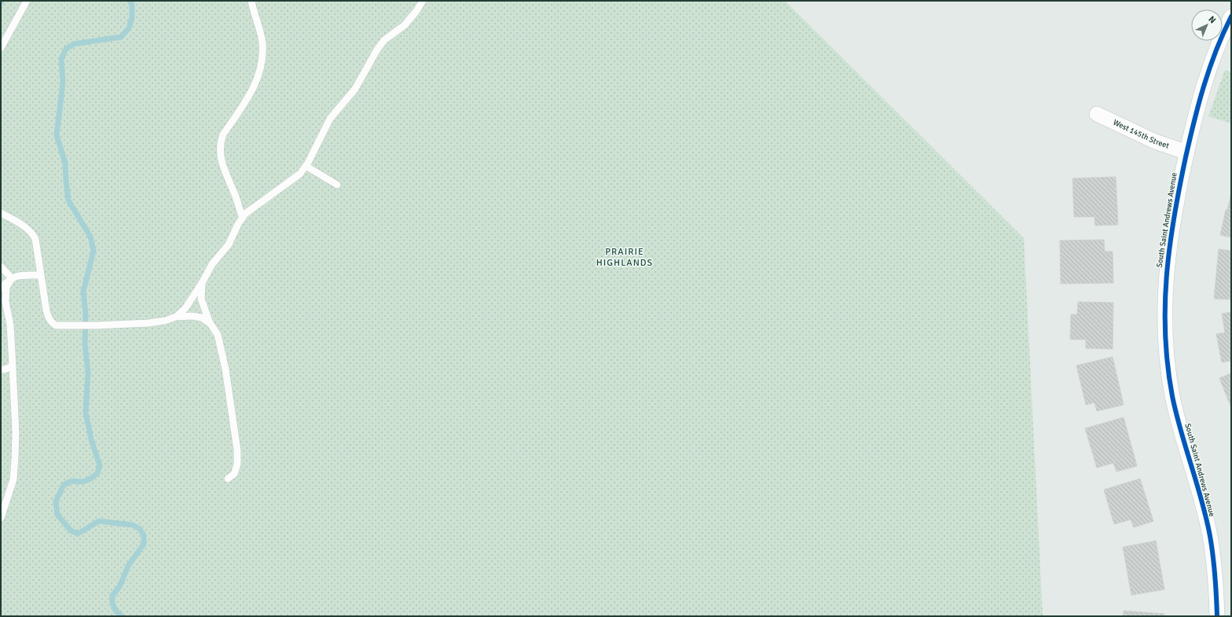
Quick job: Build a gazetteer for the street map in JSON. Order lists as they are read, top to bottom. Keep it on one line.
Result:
{"streets":{"street":["West 145th Street","South Saint Andrews Avenue"]},"crossings":[["West 145th Street","South Saint Andrews Avenue"]],"districts":["PRAIRIE HIGHLANDS"],"north":"top right"}
